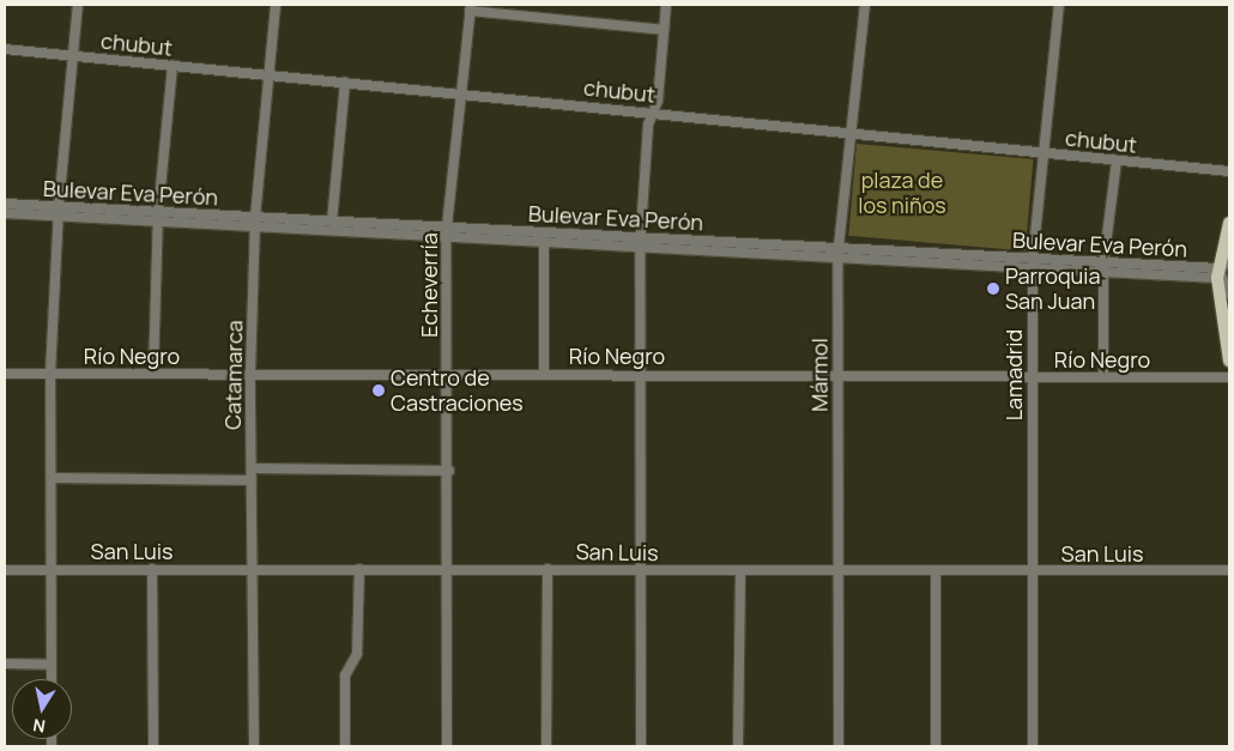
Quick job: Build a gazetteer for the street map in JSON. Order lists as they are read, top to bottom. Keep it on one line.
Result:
{"streets":{"street":["chubut","Bulevar Eva Perón","Echeverría","Río Negro","Catamarca","Mármol","Lamadrid","San Luis"]},"crossings":[["chubut","Echeverría"],["chubut","Catamarca"],["chubut","Mármol"],["chubut","Lamadrid"],["Bulevar Eva Perón","Echeverría"],["Bulevar Eva Perón","Catamarca"],["Bulevar Eva Perón","Mármol"],["Bulevar Eva Perón","Lamadrid"],["Echeverría","Río Negro"],["Echeverría","San Luis"],["Río Negro","Catamarca"],["Río Negro","Mármol"],["Río Negro","Lamadrid"],["Catamarca","San Luis"],["Mármol","San Luis"],["Lamadrid","San Luis"]],"parks":["plaza de los niños"],"places":["Parroquia San Juan","Centro de Castraciones"],"north":"bottom"}
